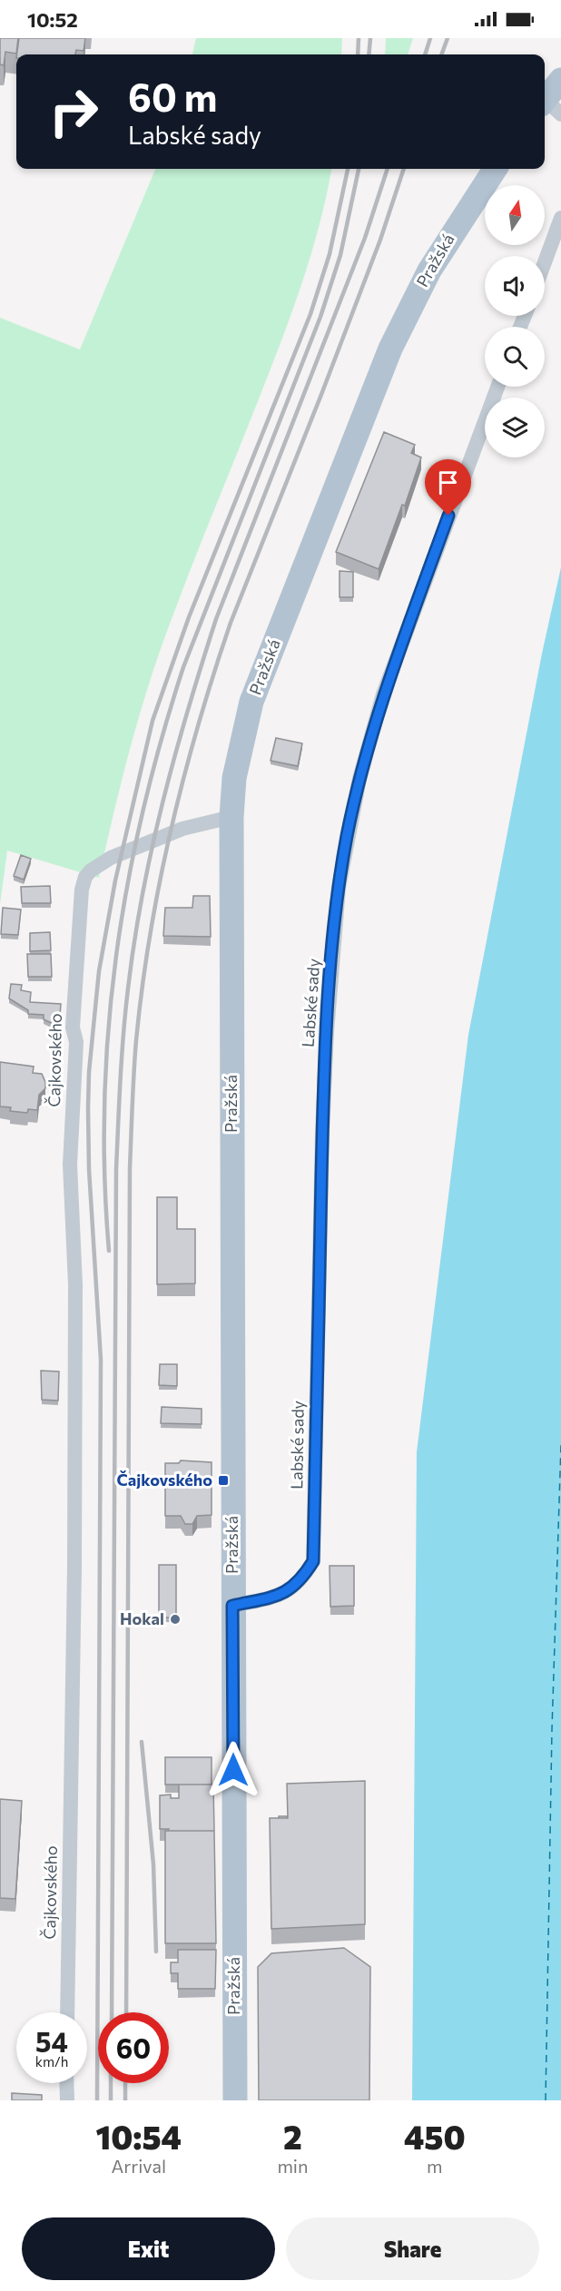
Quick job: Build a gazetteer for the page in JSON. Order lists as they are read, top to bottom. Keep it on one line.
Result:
{"streets":{"main road":["Pražská"],"street":["Labské sady","Čajkovského"]},"crossings":[["Pražská","Labské sady"],["Pražská","Čajkovského"]],"places":{"transit":["Čajkovského"],"other":["Hokal"]},"north":"top","page":{"status":"10:52","turn":["60 m","Labské sady"],"speed":"54 km/h","limit":"60","eta":["10:54","Arrival","2","min","450","m"],"buttons":["Exit","Share"]}}
